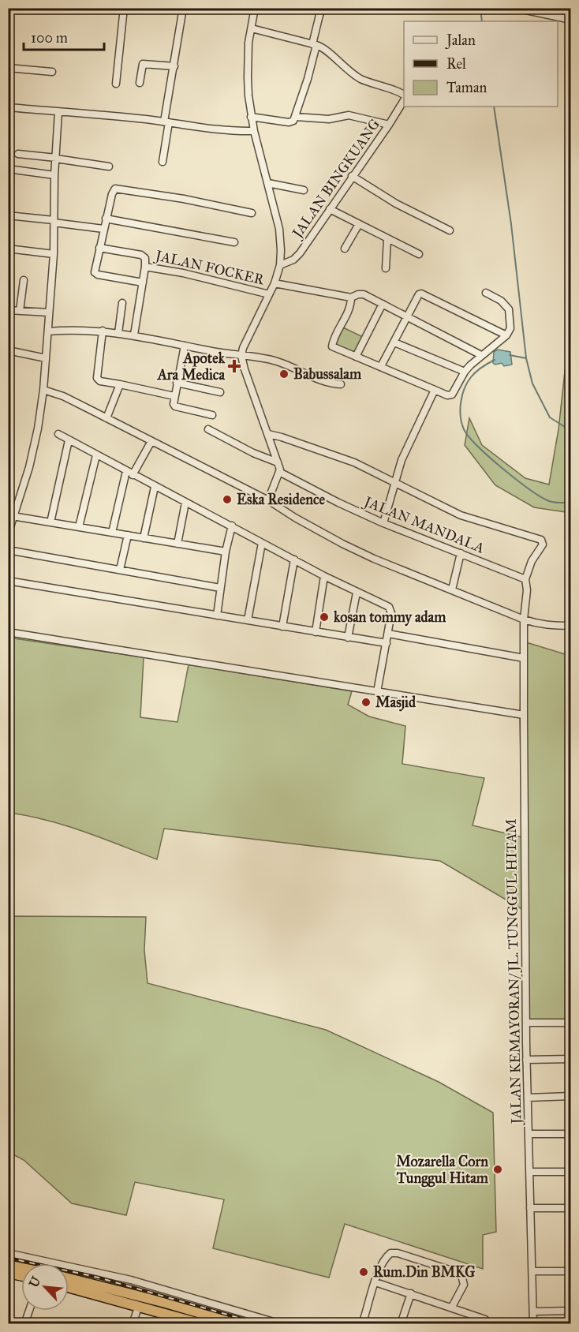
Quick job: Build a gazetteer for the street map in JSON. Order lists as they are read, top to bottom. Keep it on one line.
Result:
{"streets":{"street":["JALAN BINGKUANG","JALAN FOCKER","JALAN MANDALA","JALAN KEMAYORAN/ JL. TUNGGUL HITAM"]},"places":{"health":["Apotek Ara Medica"],"other":["Babussalam","Eska Residence","kosan tommy adam","Masjid","Mozarella Corn Tunggul Hitam","Rum.Din BMKG"]},"legend":["Jalan","Rel","Taman"],"scale_bar":"100 m","north":"top left"}
